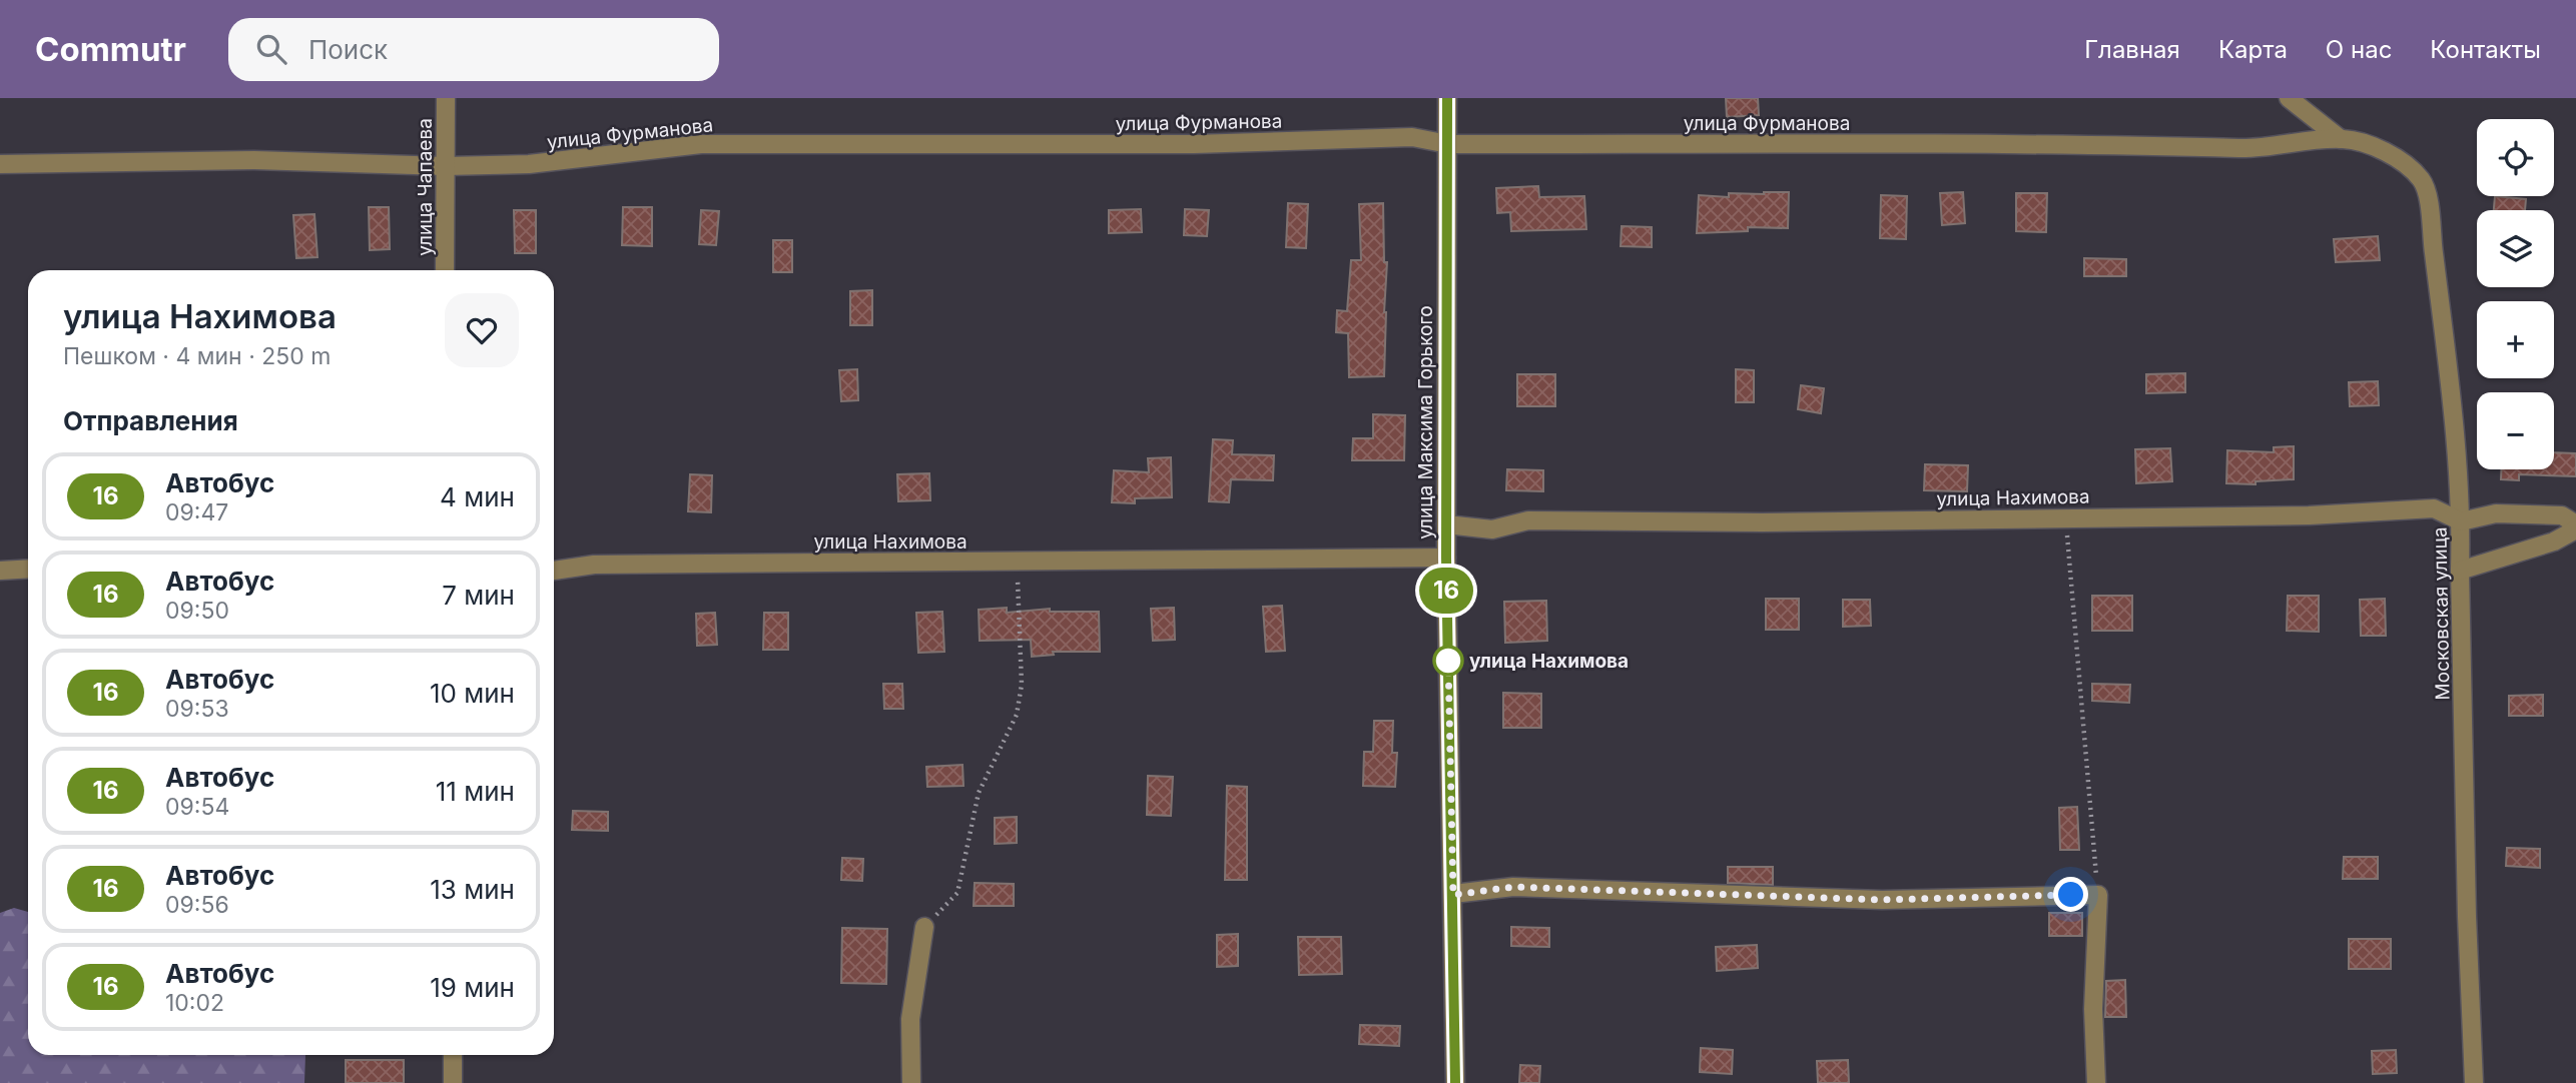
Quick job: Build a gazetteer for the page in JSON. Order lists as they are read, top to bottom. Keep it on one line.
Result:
{"streets":{"street":["улица Фурманова","улица Чапаева","улица Максима Горького","улица Нахимова","Московская улица"]},"crossings":[["улица Фурманова","улица Чапаева"],["улица Фурманова","улица Максима Горького"],["улица Фурманова","Московская улица"],["улица Максима Горького","улица Нахимова"],["улица Нахимова","Московская улица"]],"places":["улица Нахимова"],"lines":["bus line 16"],"page":{"header":"Commutr","search":"Поиск","nav":["Главная","Карта","О нас","Контакты"],"on_map":"16","map_buttons":["+","−"],"heading":[["улица Нахимова","Пешком · 4 мин · 250 m"],"Отправления"],"list":[{"mark":"16","name":"Автобус","note":"09:47","value":"4 мин"},{"mark":"16","name":"Автобус","note":"09:50","value":"7 мин"},{"mark":"16","name":"Автобус","note":"09:53","value":"10 мин"},{"mark":"16","name":"Автобус","note":"09:54","value":"11 мин"},{"mark":"16","name":"Автобус","note":"09:56","value":"13 мин"},{"mark":"16","name":"Автобус","note":"10:02","value":"19 мин"}]}}
